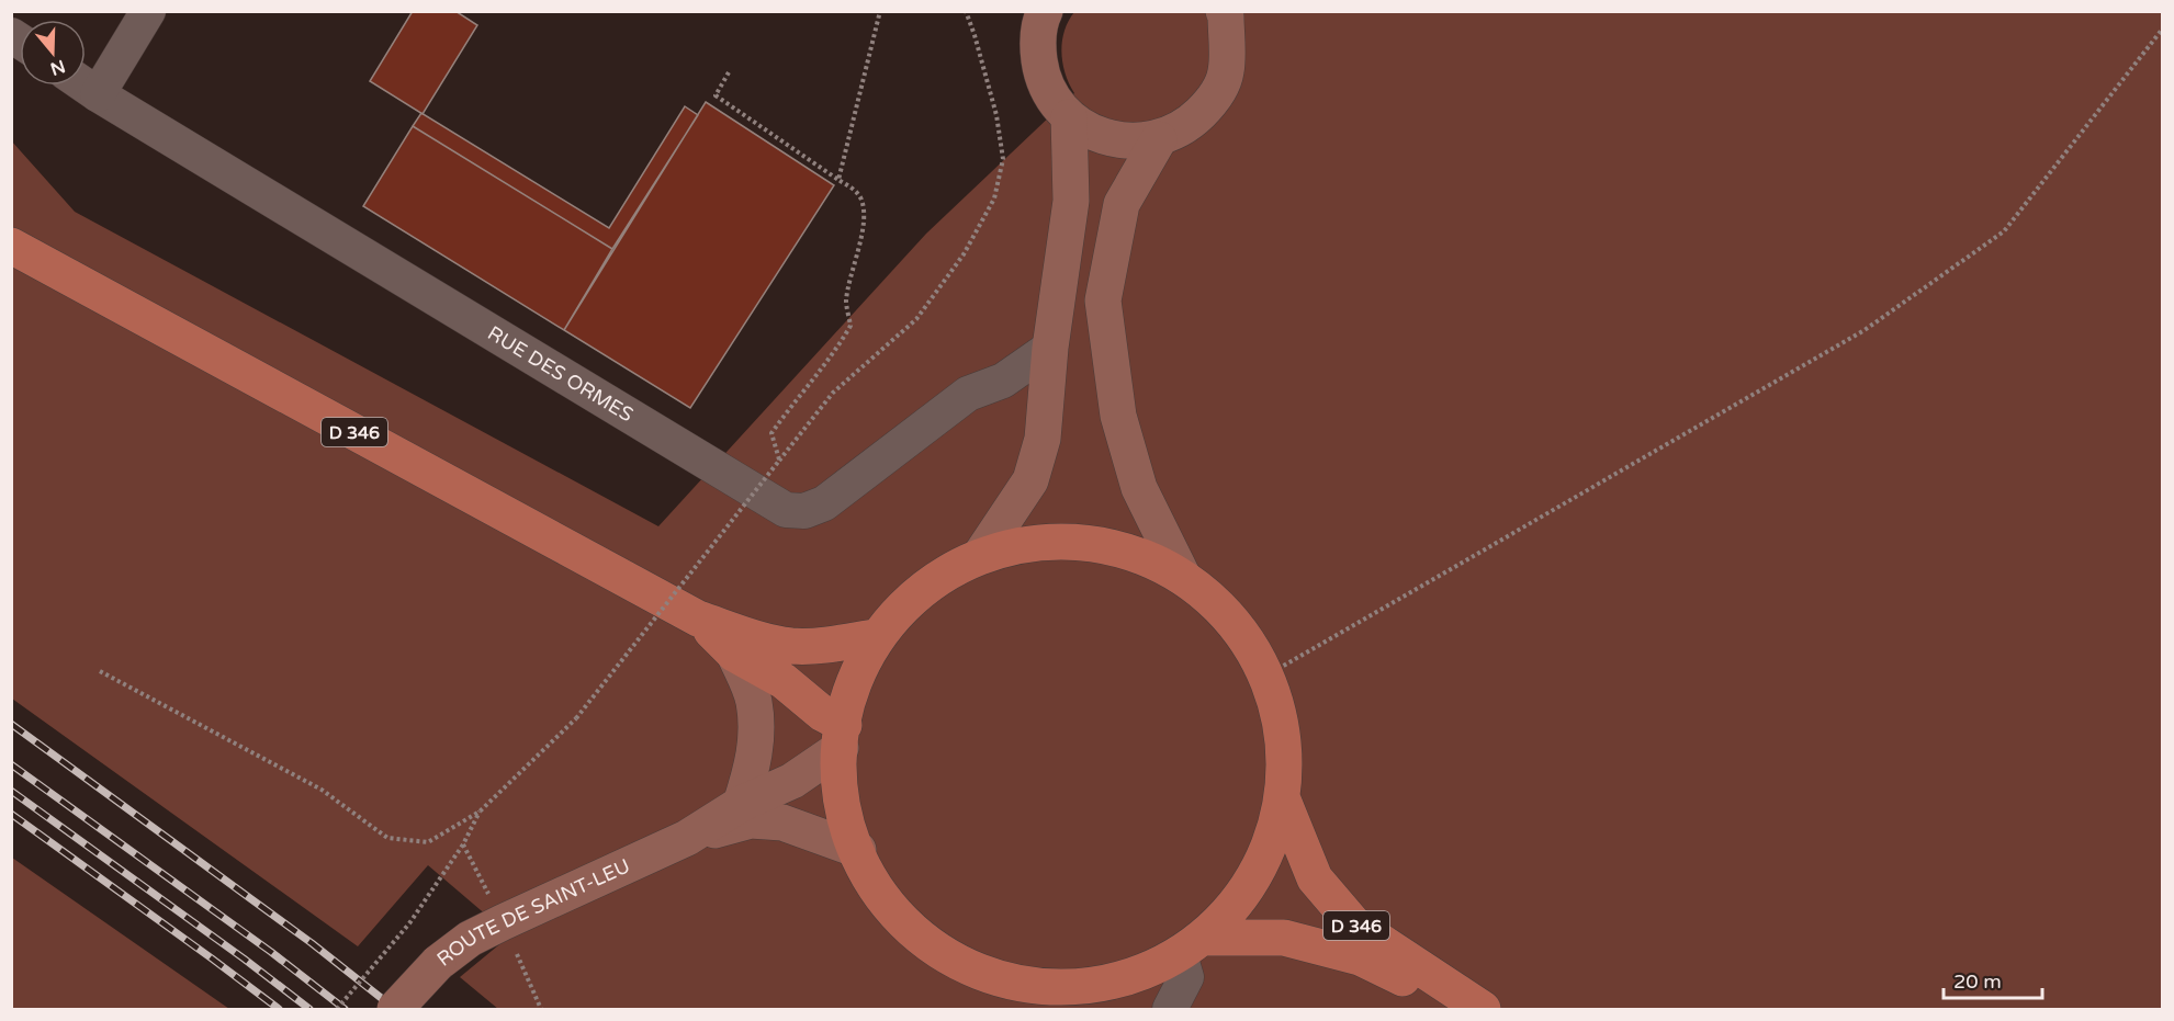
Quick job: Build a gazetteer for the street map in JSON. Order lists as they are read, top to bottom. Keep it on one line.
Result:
{"streets":{"main road":["D 346","ROUTE DE SAINT-LEU"],"street":["RUE DES ORMES"]},"crossings":[["D 346","ROUTE DE SAINT-LEU"]],"scale_bar":"20 m","north":"bottom"}
